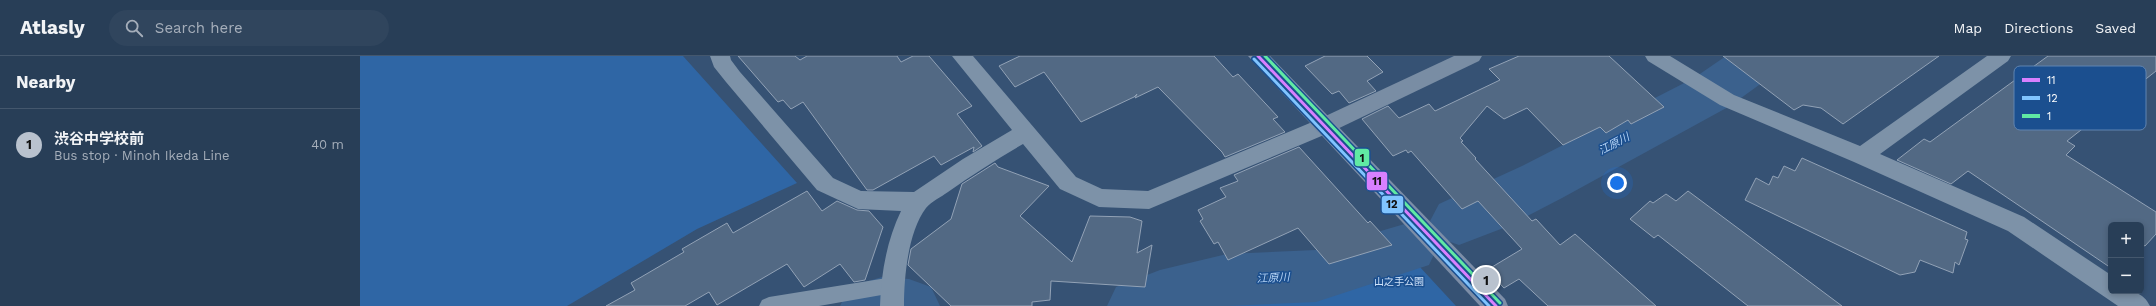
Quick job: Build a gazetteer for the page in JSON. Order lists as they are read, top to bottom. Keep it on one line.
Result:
{"water":["江原川"],"parks":["山之手公園"],"lines":["transit line 11","transit line 1","transit line 12"],"legend":["11","12","1"],"page":{"header":"Atlasly","search":"Search here","nav":["Map","Directions","Saved"],"heading":"Nearby","list":[{"mark":"1","name":"渋谷中学校前","note":"Bus stop · Minoh Ikeda Line","value":"40 m"}],"map_buttons":["+","−"],"pins":"1"}}
